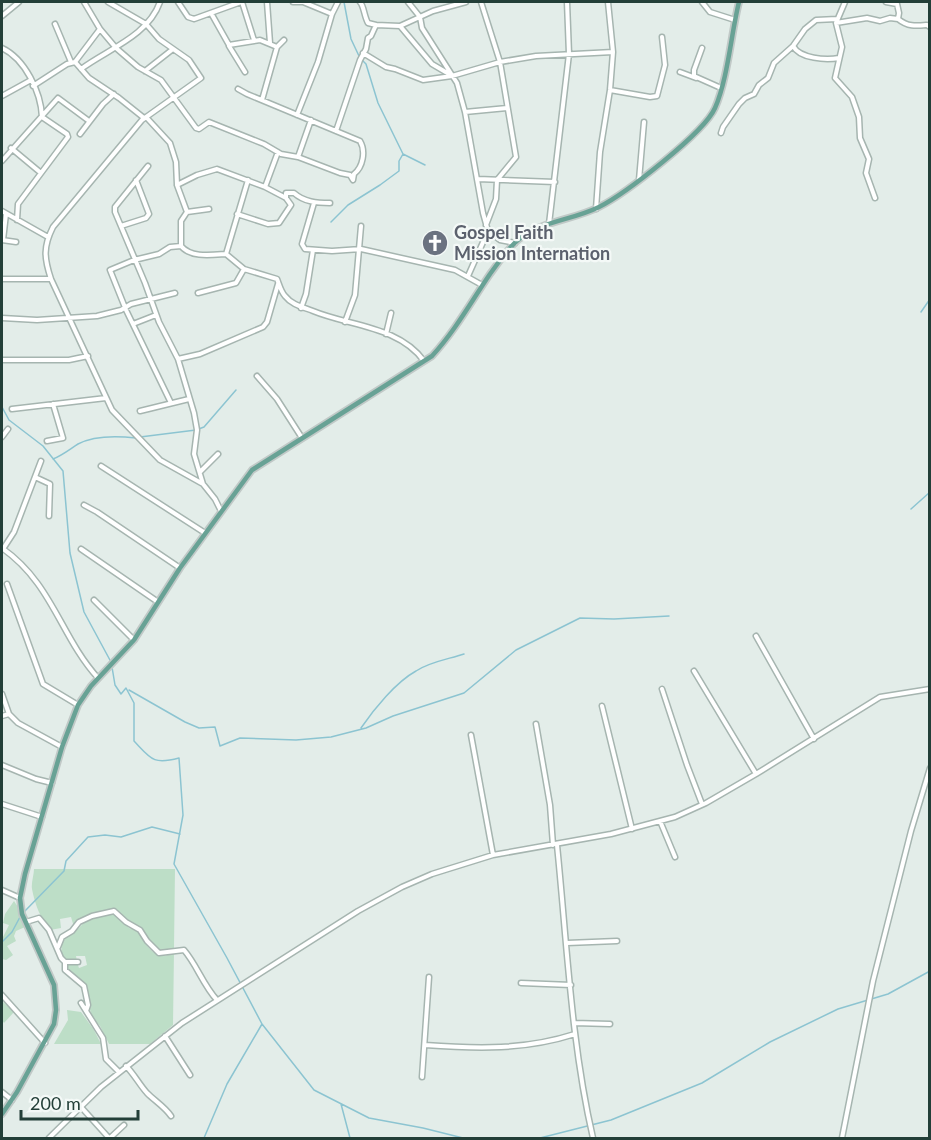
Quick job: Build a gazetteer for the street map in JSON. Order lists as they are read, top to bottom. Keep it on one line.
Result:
{"places":{"church":["Gospel Faith Mission Internation"]},"scale_bar":"200 m"}
